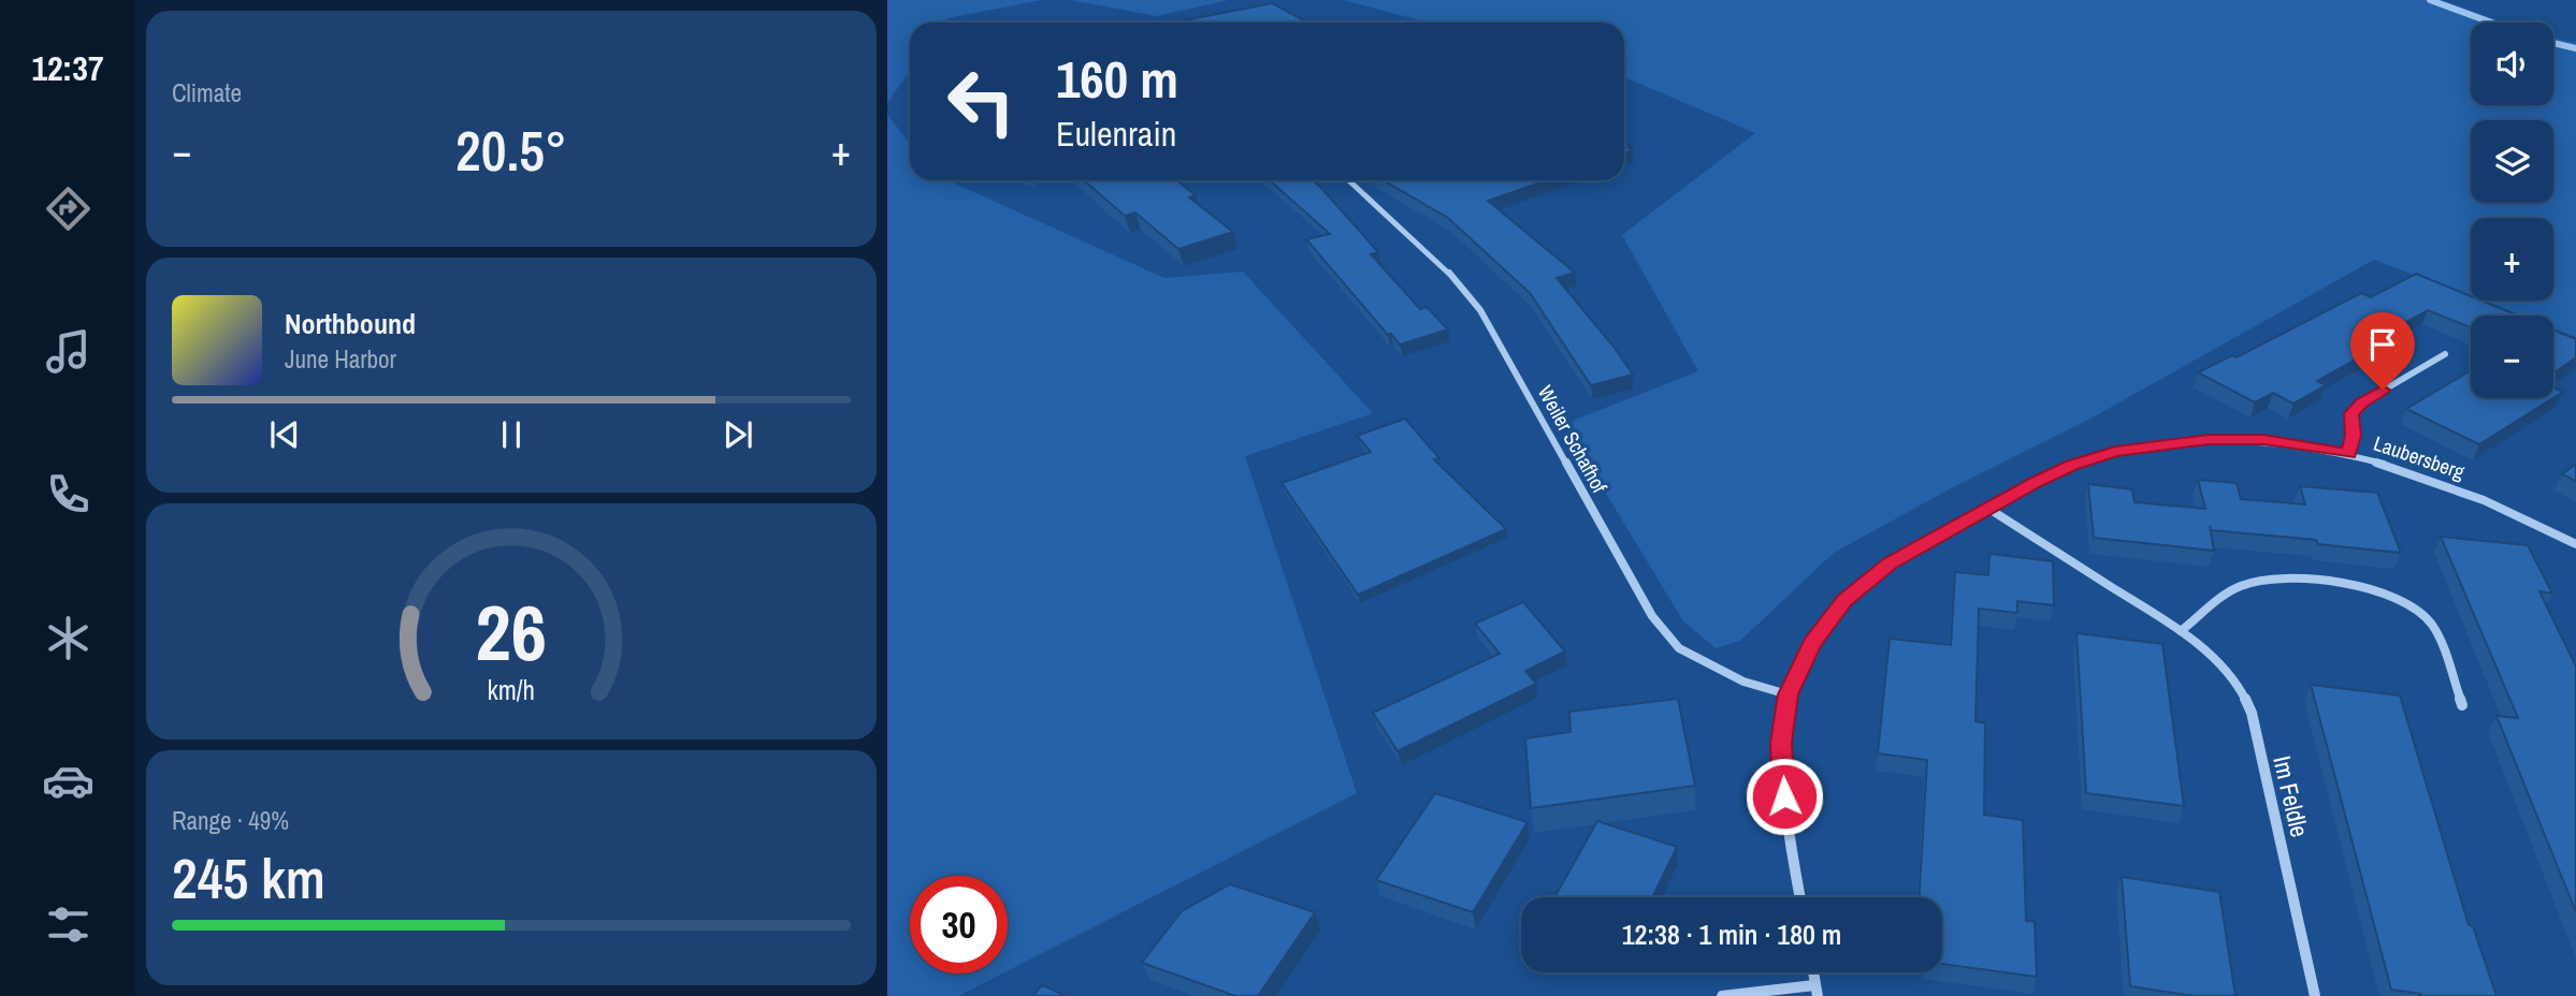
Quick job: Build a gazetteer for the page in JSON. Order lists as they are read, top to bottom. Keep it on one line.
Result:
{"streets":{"street":["Weiler Schafhof","Laubersberg","Im Feldle"]},"crossings":[["Weiler Schafhof","Laubersberg"],["Laubersberg","Im Feldle"]],"page":{"tabs":"12:37","tile":["Climate",["Range · 49%","245 km"]],"map_buttons":["+","−"],"turn":["160 m","Eulenrain"],"heat":["−","20.5°","+"],"song":["Northbound","June Harbor"],"limit":"30","trip":"12:38 · 1 min · 180 m","gauge":["26","km/h"]}}
